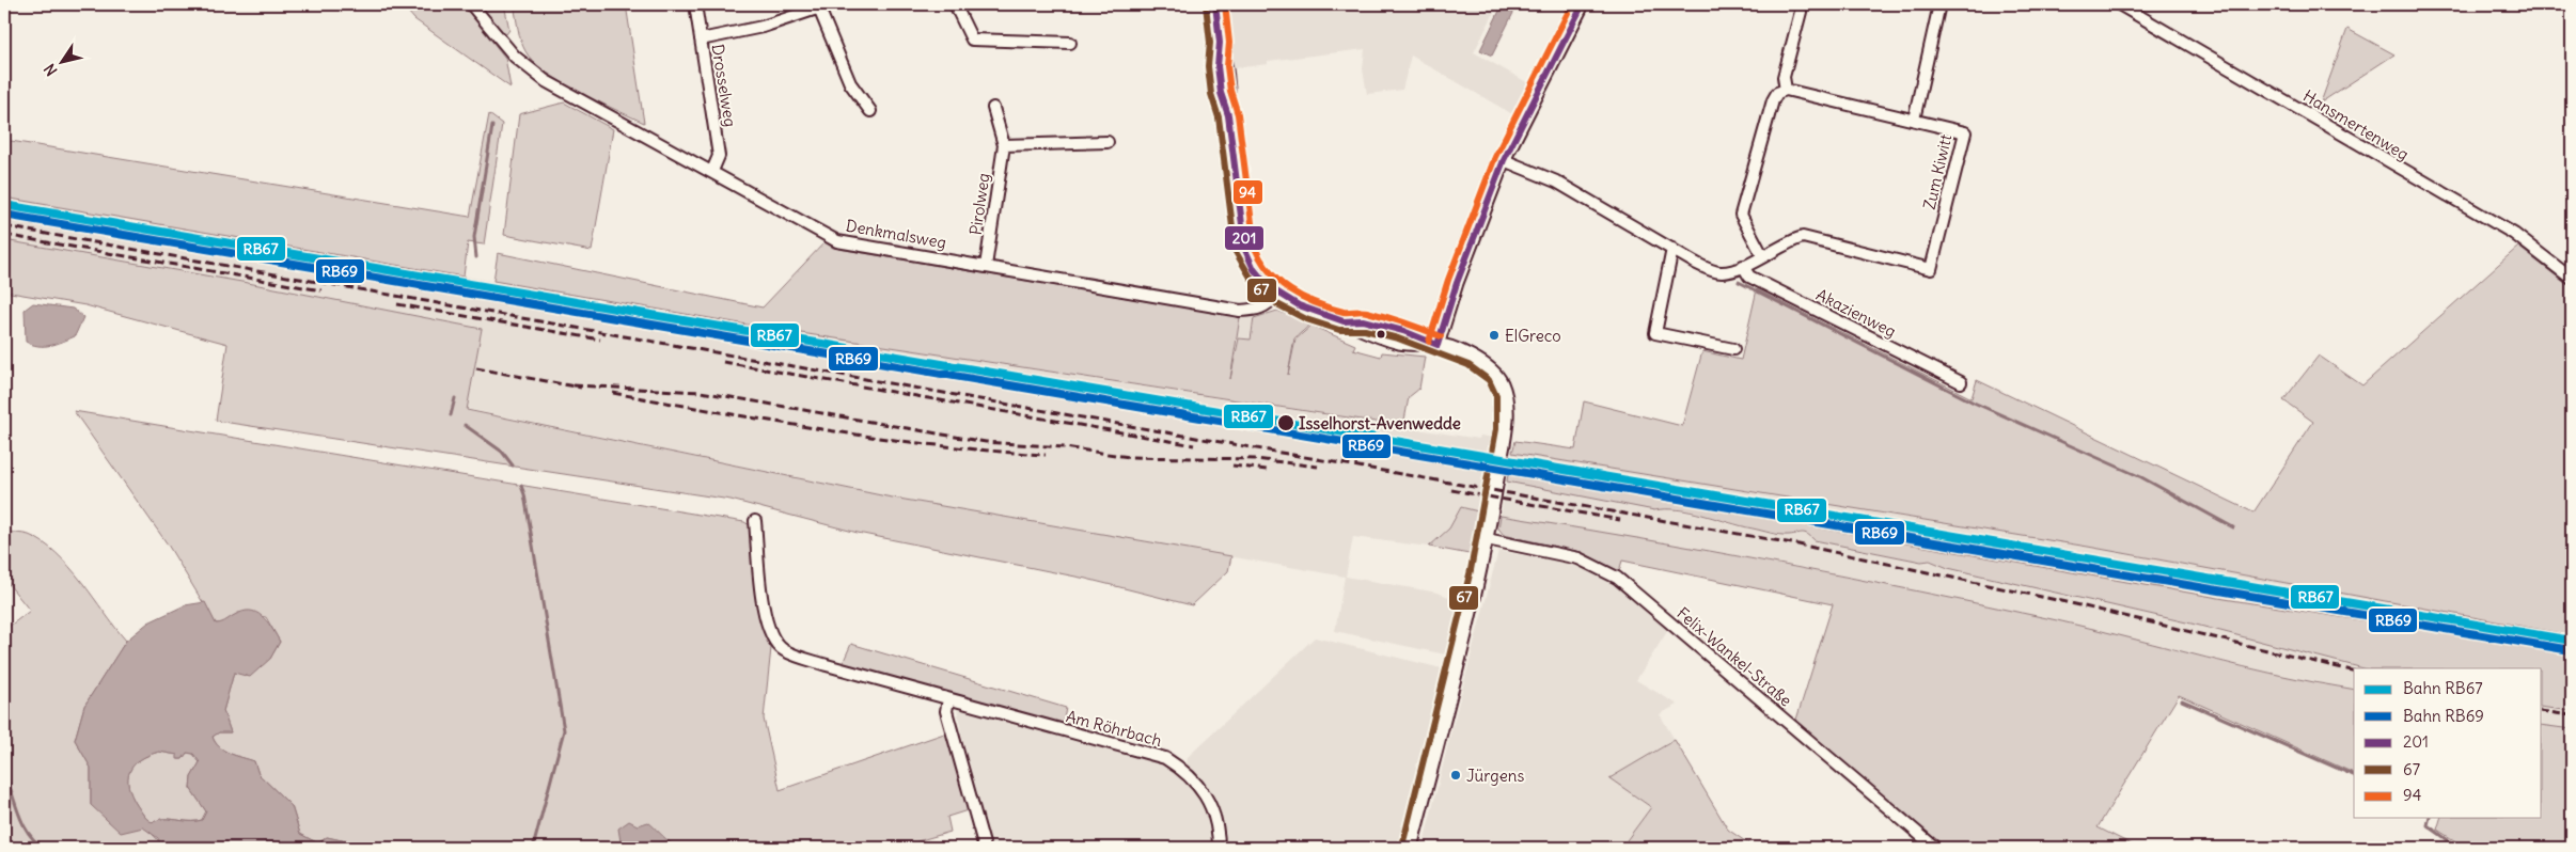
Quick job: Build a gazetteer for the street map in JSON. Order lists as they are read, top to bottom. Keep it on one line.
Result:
{"streets":{"street":["Drosselweg","Hansmertenweg","Zum Kiwitt","Pirolweg","Denkmalsweg","Akazienweg","Felix-Wankel-Straße","Am Röhrbach"]},"crossings":[["Drosselweg","Denkmalsweg"],["Pirolweg","Denkmalsweg"]],"places":["ElGreco","Isselhorst-Avenwedde","Jürgens"],"lines":["transit line 201","transit line 94","transit line 67","rail line RB67","rail line RB69"],"legend":["Bahn RB67","Bahn RB69","201","67","94"],"north":"bottom left"}
